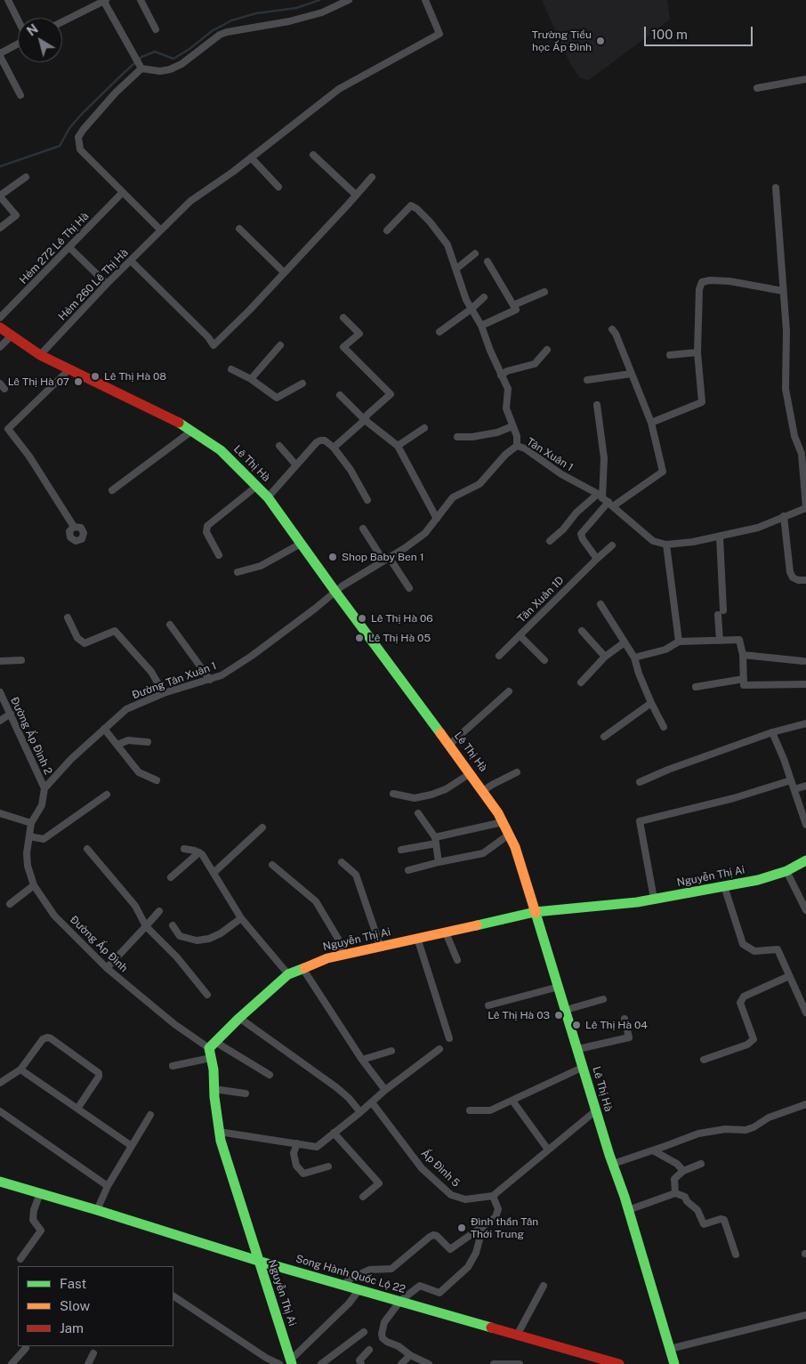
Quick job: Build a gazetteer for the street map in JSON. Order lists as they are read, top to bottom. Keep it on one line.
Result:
{"streets":{"street":["Hẻm 272 Lê Thị Hà","Hẻm 260 Lê Thị Hà","Tân Xuân 1","Lê Thị Hà","Tân Xuân 1D","Đường Tân Xuân 1","Đường Ấp Đình 2","Nguyễn Thị Ai","Đường Ấp Đình","Ấp Đình 5","Song Hành Quốc Lộ 22"]},"crossings":[["Hẻm 260 Lê Thị Hà","Lê Thị Hà"],["Tân Xuân 1","Lê Thị Hà"],["Tân Xuân 1","Đường Tân Xuân 1"],["Lê Thị Hà","Đường Tân Xuân 1"],["Lê Thị Hà","Nguyễn Thị Ai"],["Đường Tân Xuân 1","Đường Ấp Đình 2"],["Đường Tân Xuân 1","Đường Ấp Đình"],["Nguyễn Thị Ai","Đường Ấp Đình"],["Nguyễn Thị Ai","Song Hành Quốc Lộ 22"]],"places":["Trường Tiểu học Ấp Đình","Lê Thị Hà 08","Lê Thị Hà 07","Shop Baby Ben 1","Lê Thị Hà 06","Lê Thị Hà 05","Lê Thị Hà 03","Lê Thị Hà 04","Đình thần Tân Thới Trung"],"legend":["Fast","Slow","Jam"],"scale_bar":"100 m","north":"top left"}
